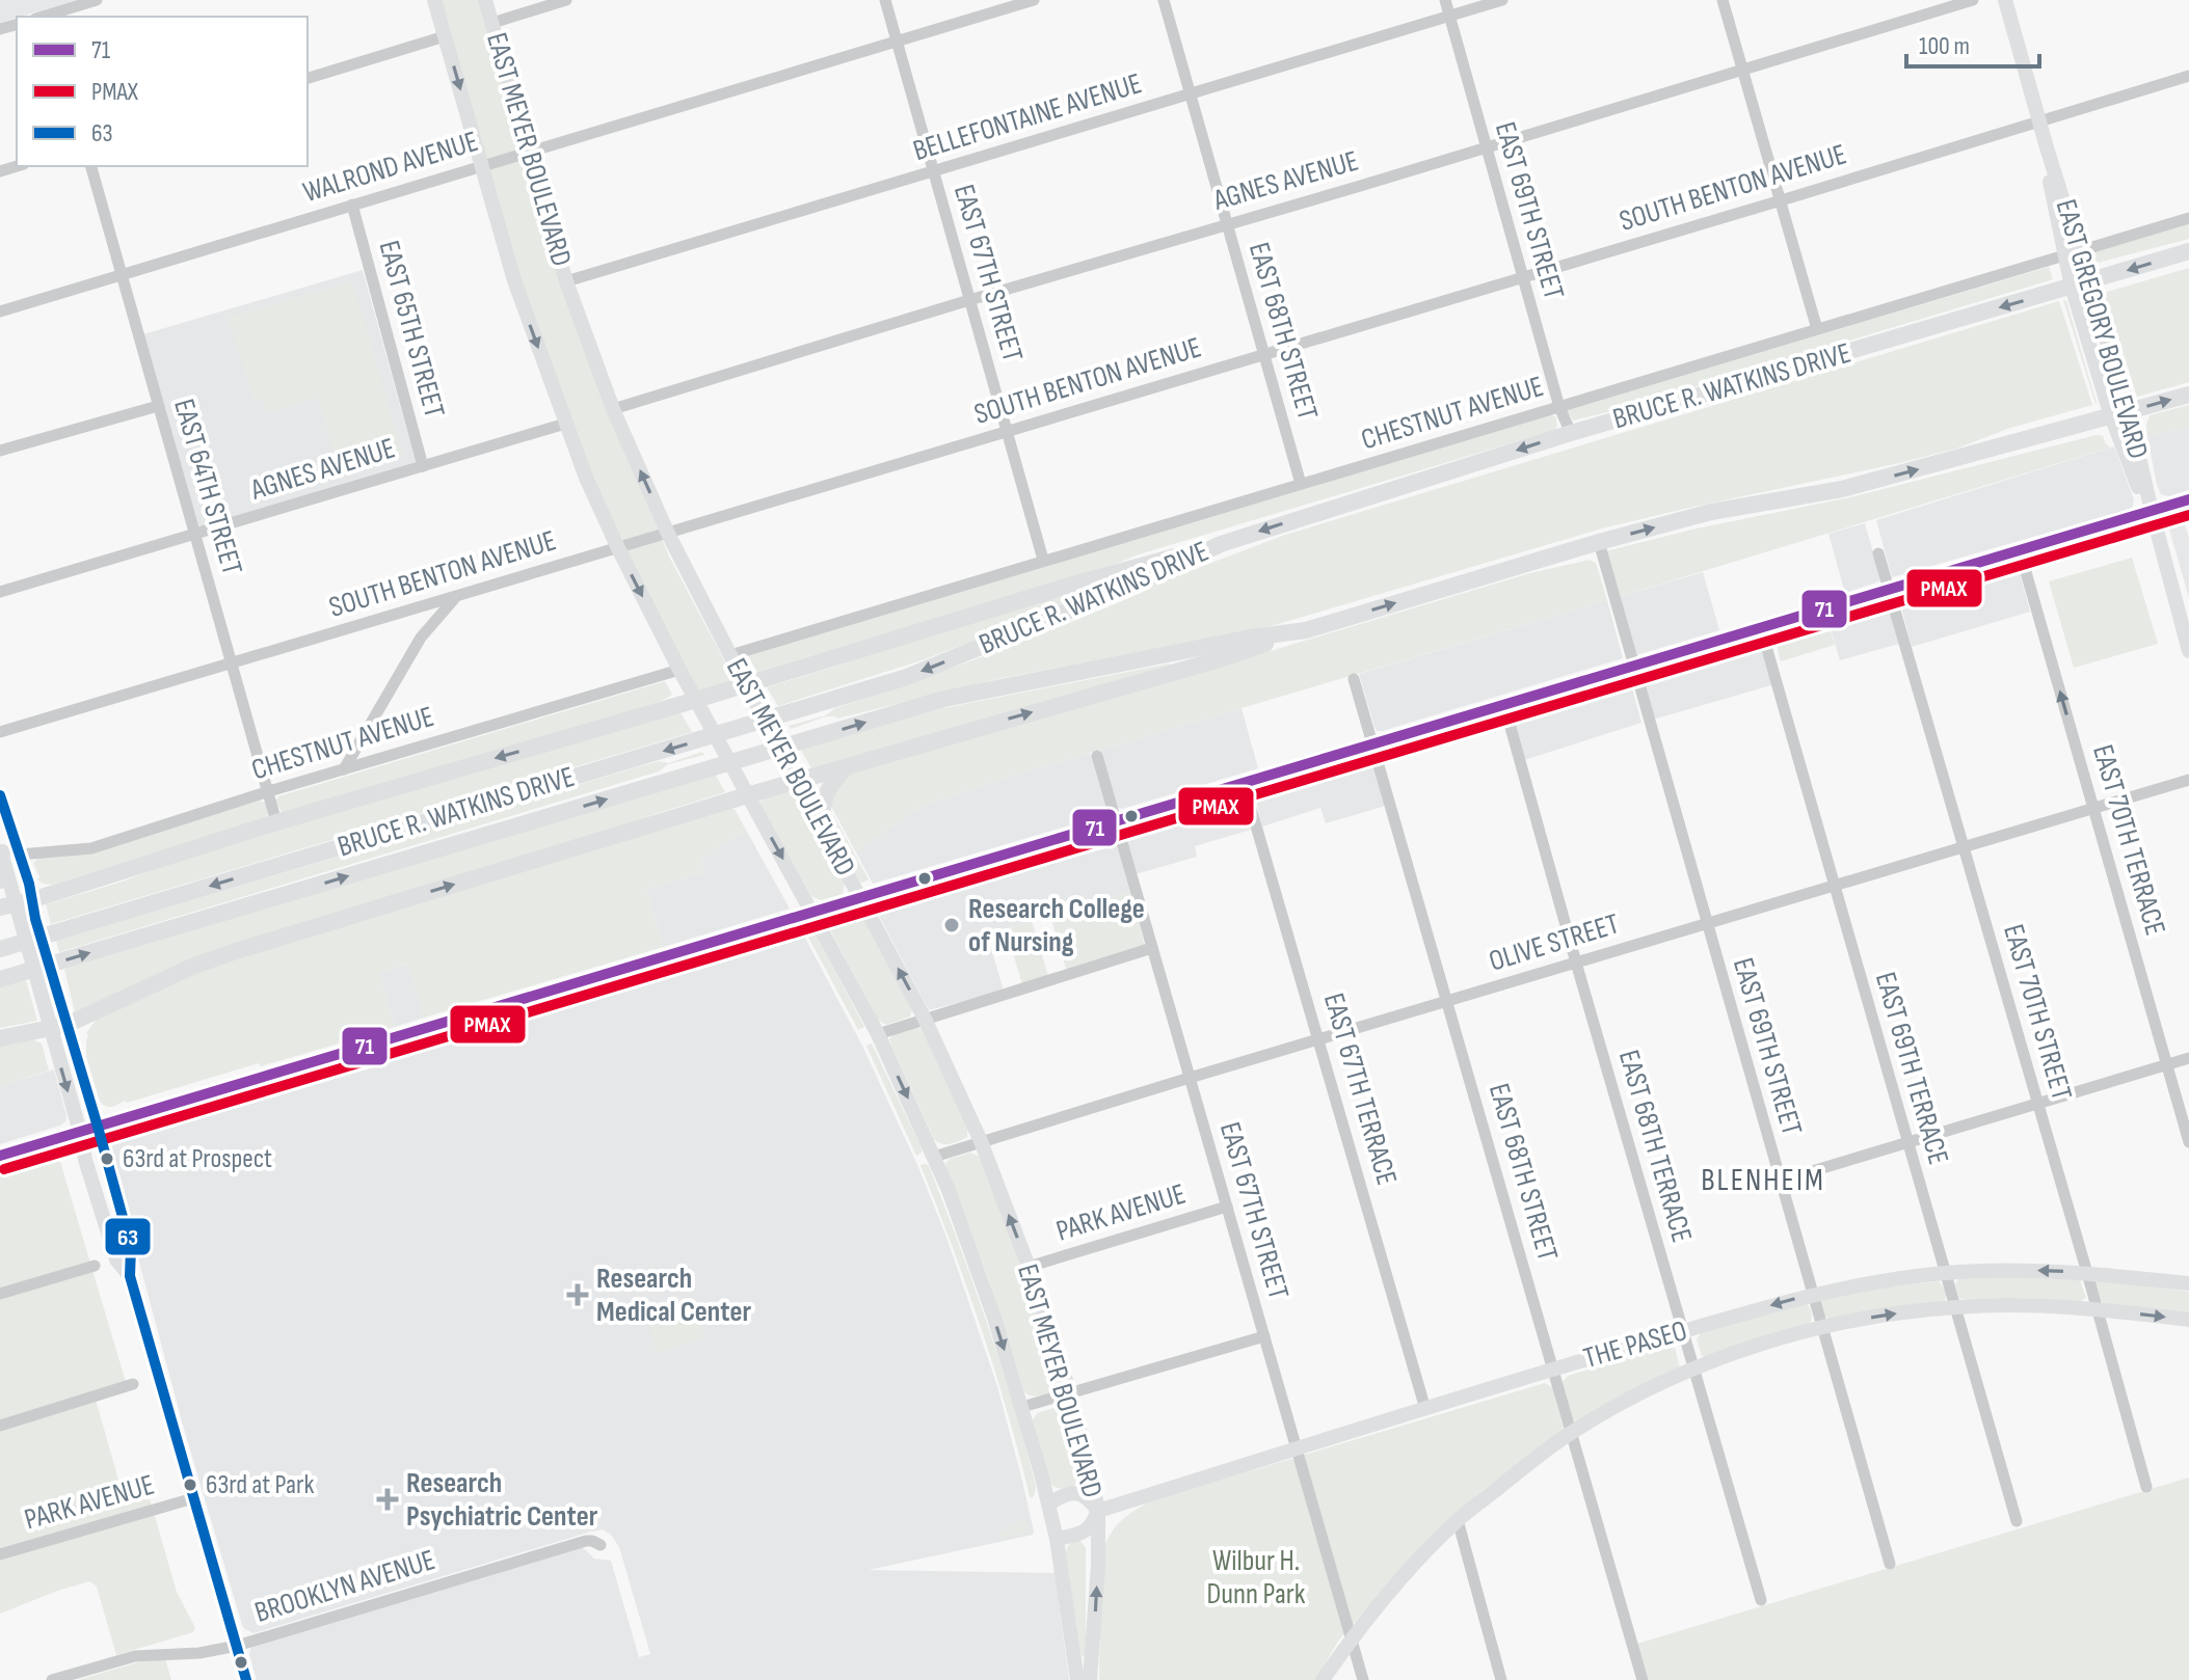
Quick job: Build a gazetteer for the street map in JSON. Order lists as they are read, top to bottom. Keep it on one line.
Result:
{"streets":{"highway":["BRUCE R. WATKINS DRIVE"],"main road":["EAST MEYER BOULEVARD","EAST GREGORY BOULEVARD","THE PASEO"],"street":["BELLEFONTAINE AVENUE","WALROND AVENUE","AGNES AVENUE","SOUTH BENTON AVENUE","EAST 69TH STREET","EAST 67TH STREET","EAST 65TH STREET","EAST 68TH STREET","CHESTNUT AVENUE","EAST 64TH STREET","EAST 70TH TERRACE","OLIVE STREET","EAST 70TH STREET","EAST 69TH TERRACE","EAST 67TH TERRACE","EAST 68TH TERRACE","PARK AVENUE","BROOKLYN AVENUE"]},"crossings":[["BELLEFONTAINE AVENUE","EAST MEYER BOULEVARD"],["BELLEFONTAINE AVENUE","EAST 69TH STREET"],["BELLEFONTAINE AVENUE","EAST 67TH STREET"],["BELLEFONTAINE AVENUE","EAST 68TH STREET"],["EAST MEYER BOULEVARD","WALROND AVENUE"],["EAST MEYER BOULEVARD","AGNES AVENUE"],["EAST MEYER BOULEVARD","SOUTH BENTON AVENUE"],["EAST MEYER BOULEVARD","CHESTNUT AVENUE"],["EAST MEYER BOULEVARD","OLIVE STREET"],["EAST MEYER BOULEVARD","PARK AVENUE"],["EAST MEYER BOULEVARD","THE PASEO"],["WALROND AVENUE","EAST 67TH STREET"],["WALROND AVENUE","EAST 65TH STREET"],["WALROND AVENUE","EAST 64TH STREET"],["AGNES AVENUE","EAST 69TH STREET"],["AGNES AVENUE","EAST 67TH STREET"],["AGNES AVENUE","EAST 65TH STREET"],["AGNES AVENUE","EAST 68TH STREET"],["AGNES AVENUE","EAST 64TH STREET"],["SOUTH BENTON AVENUE","EAST 69TH STREET"],["SOUTH BENTON AVENUE","EAST 67TH STREET"],["SOUTH BENTON AVENUE","EAST GREGORY BOULEVARD"],["SOUTH BENTON AVENUE","EAST 68TH STREET"],["SOUTH BENTON AVENUE","EAST 64TH STREET"],["EAST 69TH STREET","BRUCE R. WATKINS DRIVE"],["EAST 69TH STREET","CHESTNUT AVENUE"],["EAST 69TH STREET","OLIVE STREET"],["EAST 69TH STREET","THE PASEO"],["EAST 67TH STREET","CHESTNUT AVENUE"],["EAST 67TH STREET","OLIVE STREET"],["EAST 67TH STREET","PARK AVENUE"],["EAST 67TH STREET","THE PASEO"],["EAST GREGORY BOULEVARD","BRUCE R. WATKINS DRIVE"],["EAST GREGORY BOULEVARD","CHESTNUT AVENUE"],["EAST 68TH STREET","CHESTNUT AVENUE"],["EAST 68TH STREET","OLIVE STREET"],["EAST 68TH STREET","THE PASEO"],["CHESTNUT AVENUE","EAST 64TH STREET"],["EAST 70TH TERRACE","OLIVE STREET"],["OLIVE STREET","EAST 70TH STREET"],["OLIVE STREET","EAST 69TH TERRACE"],["OLIVE STREET","EAST 67TH TERRACE"],["OLIVE STREET","EAST 68TH TERRACE"],["EAST 70TH STREET","THE PASEO"],["EAST 69TH TERRACE","THE PASEO"],["EAST 67TH TERRACE","THE PASEO"],["EAST 68TH TERRACE","THE PASEO"]],"one_way":["EAST 70TH TERRACE"],"districts":["BLENHEIM"],"parks":["Wilbur H. Dunn Park"],"places":{"other":["Research College of Nursing","63rd at Prospect","63rd at Park"],"health":["Research Medical Center","Research Psychiatric Center"]},"lines":["transit line 71","transit line PMAX","transit line 63"],"legend":["71","PMAX","63"],"scale_bar":"100 m"}
